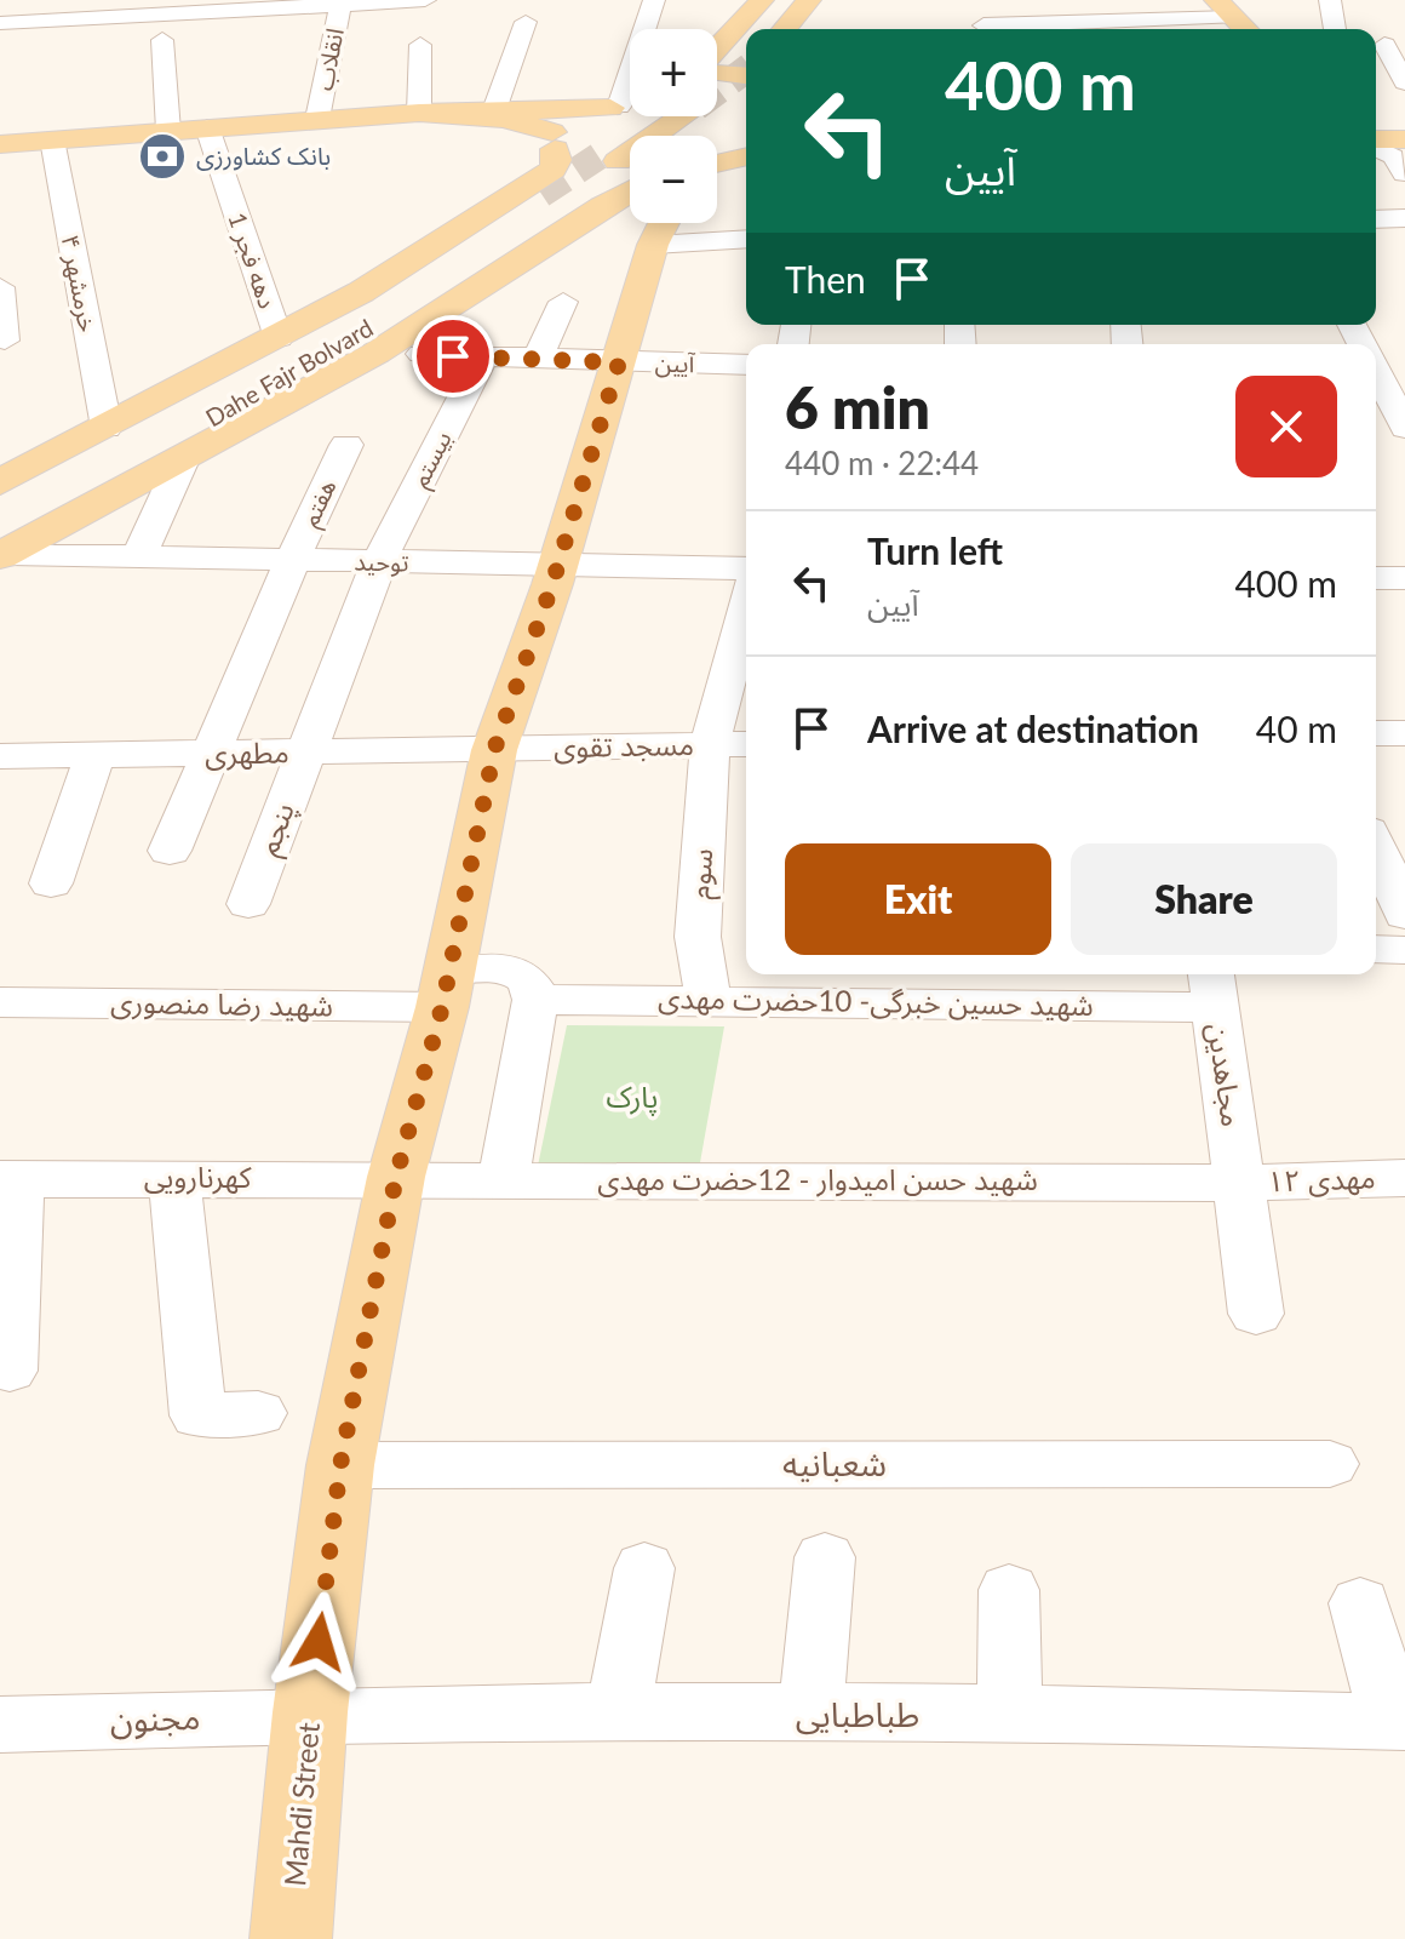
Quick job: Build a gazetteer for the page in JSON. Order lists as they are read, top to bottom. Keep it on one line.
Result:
{"streets":{"main road":["Dahe Fajr Bolvard","Mahdi Street"],"street":["انقلاب","دهه فجر 1","خرمشهر ۴","آیین","بیستم","هفتم","توحید","مسجد تقوی","مطهری","پنجم","سوم","شهید حسین خبرگی- 10حضرت مهدی","شهید رضا منصوری","مجاهدین","کهرنارویی","شهید حسن امیدوار - 12حضرت مهدی","مهدی ۱۲","شعبانیه","طباطبایی","مجنون"]},"crossings":[["آیین","بیستم"],["آیین","Mahdi Street"],["Dahe Fajr Bolvard","توحید"],["بیستم","توحید"],["بیستم","مطهری"],["بیستم","پنجم"],["هفتم","توحید"],["هفتم","مطهری"],["توحید","Mahdi Street"],["مسجد تقوی","مطهری"],["مسجد تقوی","سوم"],["مسجد تقوی","Mahdi Street"],["مطهری","پنجم"],["مطهری","Mahdi Street"],["سوم","شهید حسین خبرگی- 10حضرت مهدی"],["شهید حسین خبرگی- 10حضرت مهدی","شهید رضا منصوری"],["شهید حسین خبرگی- 10حضرت مهدی","مجاهدین"],["شهید رضا منصوری","Mahdi Street"],["مجاهدین","شهید حسن امیدوار - 12حضرت مهدی"],["مجاهدین","مهدی ۱۲"],["کهرنارویی","شهید حسن امیدوار - 12حضرت مهدی"],["کهرنارویی","Mahdi Street"],["شهید حسن امیدوار - 12حضرت مهدی","مهدی ۱۲"],["شهید حسن امیدوار - 12حضرت مهدی","Mahdi Street"],["شعبانیه","Mahdi Street"],["طباطبایی","مجنون"],["طباطبایی","Mahdi Street"],["مجنون","Mahdi Street"]],"parks":["پارک"],"places":{"bank":["بانک کشاورزی"]},"page":{"map_buttons":["+","−"],"turn":["400 m","آیین"],"then":"Then","heading":["6 min","440 m · 22:44"],"list":[{"name":"Turn left","note":"آیین","value":"400 m"},{"name":"Arrive at destination","value":"40 m"}],"buttons":["Exit","Share"]}}
